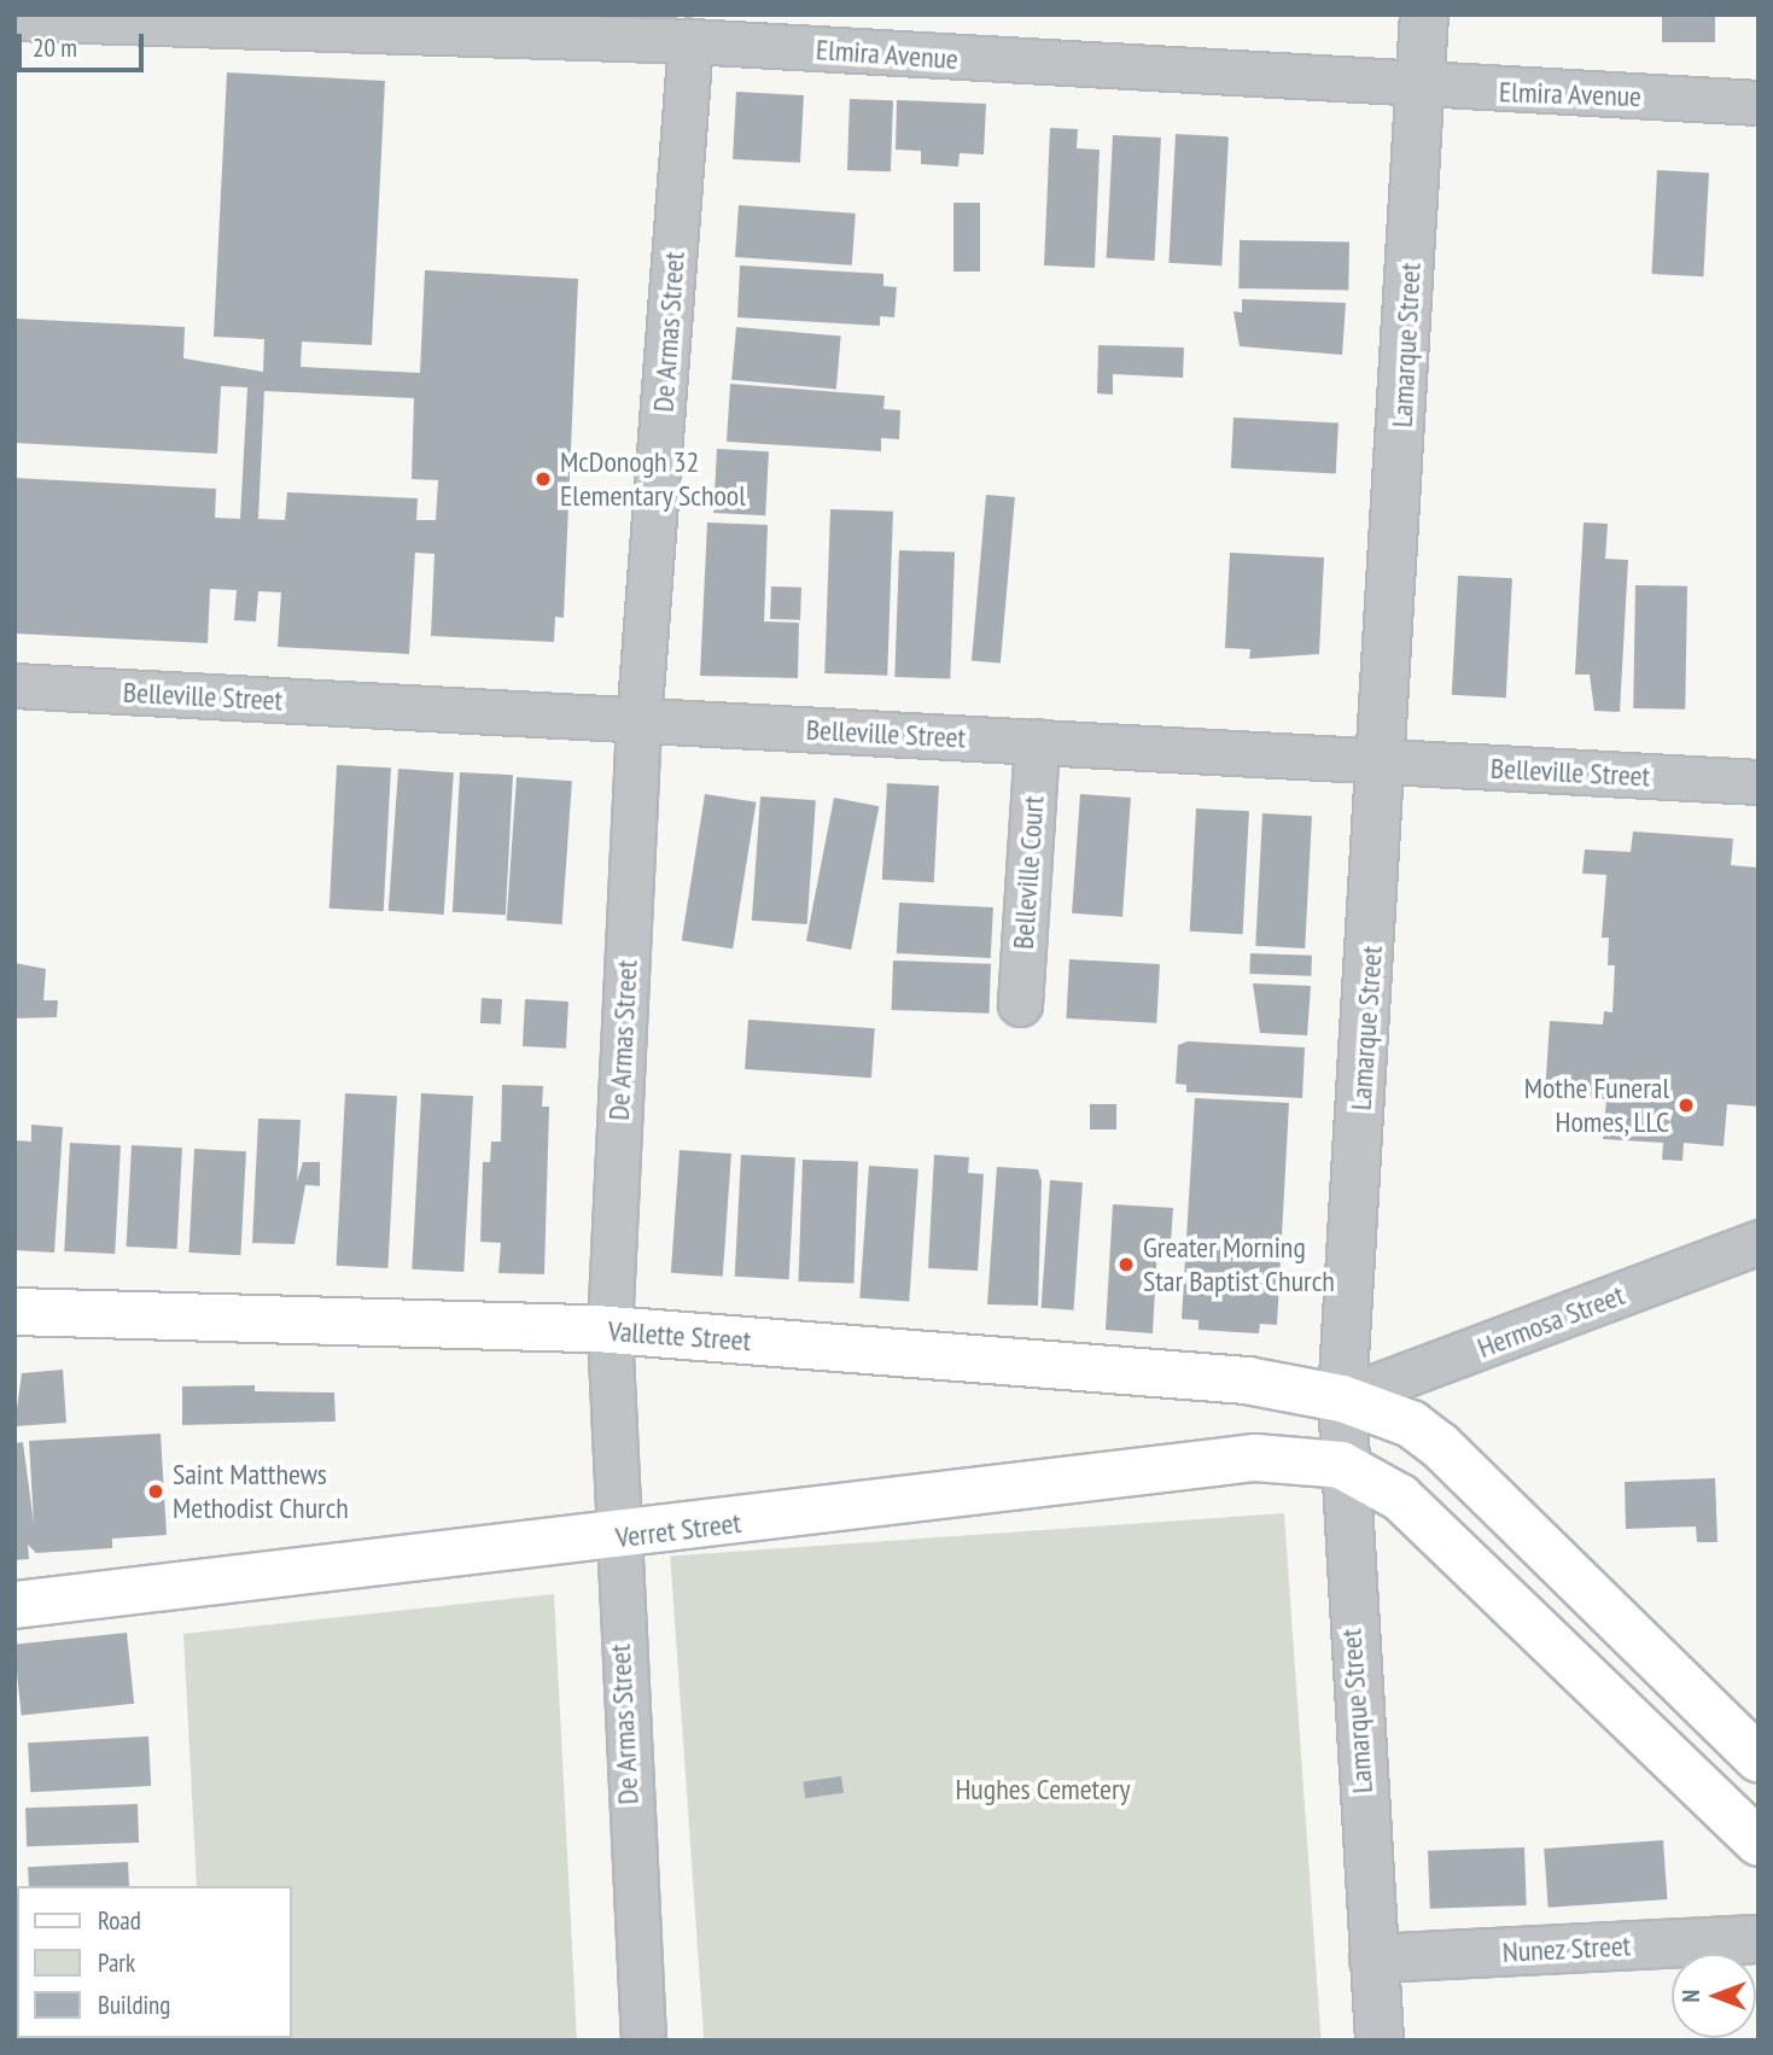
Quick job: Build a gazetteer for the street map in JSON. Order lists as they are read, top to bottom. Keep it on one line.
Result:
{"streets":{"main road":["Vallette Street","Verret Street"],"street":["Elmira Avenue","De Armas Street","Lamarque Street","Belleville Street","Belleville Court","Hermosa Street","Nunez Street"]},"crossings":[["Elmira Avenue","De Armas Street"],["Elmira Avenue","Lamarque Street"],["De Armas Street","Belleville Street"],["De Armas Street","Vallette Street"],["De Armas Street","Verret Street"],["Lamarque Street","Belleville Street"],["Lamarque Street","Hermosa Street"],["Lamarque Street","Vallette Street"],["Lamarque Street","Verret Street"],["Lamarque Street","Nunez Street"],["Belleville Street","Belleville Court"],["Hermosa Street","Vallette Street"]],"parks":["Hughes Cemetery"],"places":["McDonogh 32 Elementary School","Mothe Funeral Homes, LLC","Greater Morning Star Baptist Church","Saint Matthews Methodist Church"],"legend":["Road","Park","Building"],"scale_bar":"20 m","north":"left"}
